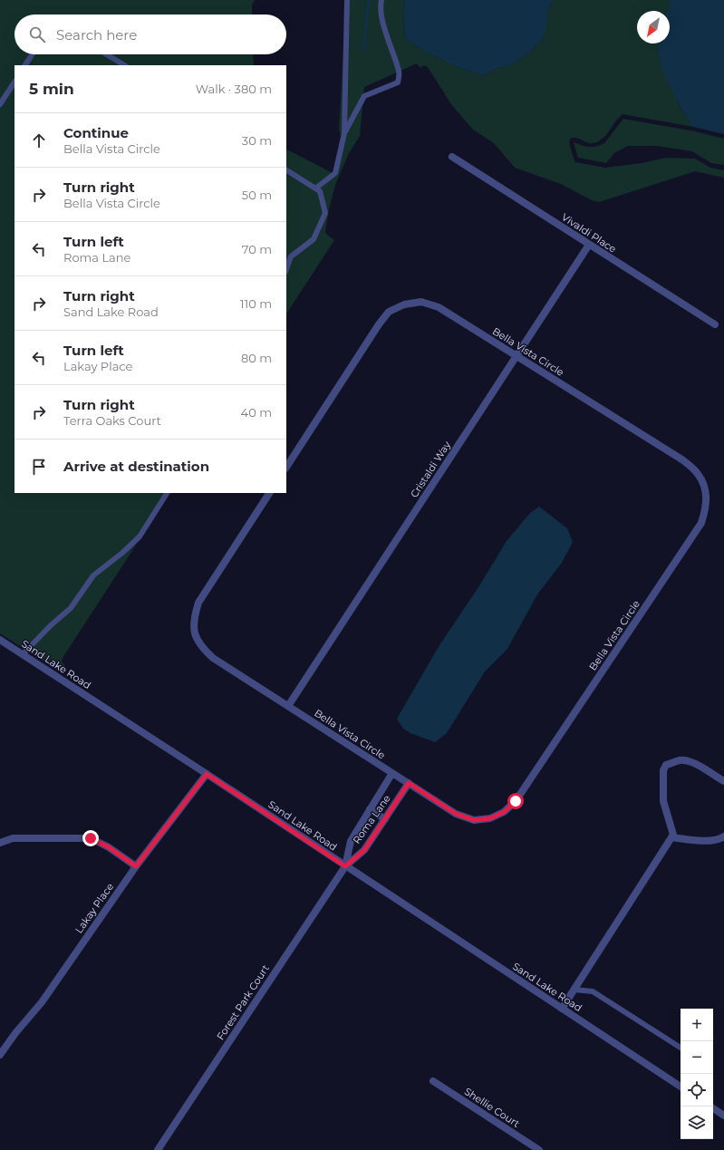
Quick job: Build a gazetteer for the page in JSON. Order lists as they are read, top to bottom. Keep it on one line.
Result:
{"streets":{"street":["Vivaldi Place","Bella Vista Circle","Cristaldi Way","Sand Lake Road","Roma Lane","Lakay Place","Forest Park Court","Shellie Court"]},"crossings":[["Vivaldi Place","Cristaldi Way"],["Bella Vista Circle","Cristaldi Way"],["Bella Vista Circle","Roma Lane"],["Sand Lake Road","Roma Lane"],["Sand Lake Road","Lakay Place"],["Sand Lake Road","Forest Park Court"],["Roma Lane","Forest Park Court"]],"north":"bottom left","page":{"search":"Search here","heading":["5 min","Walk · 380 m"],"list":[["Continue","Bella Vista Circle","30 m"],["Turn right","Bella Vista Circle","50 m"],["Turn left","Roma Lane","70 m"],["Turn right","Sand Lake Road","110 m"],["Turn left","Lakay Place","80 m"],["Turn right","Terra Oaks Court","40 m"],"Arrive at destination"],"map_buttons":["+","−"]}}
